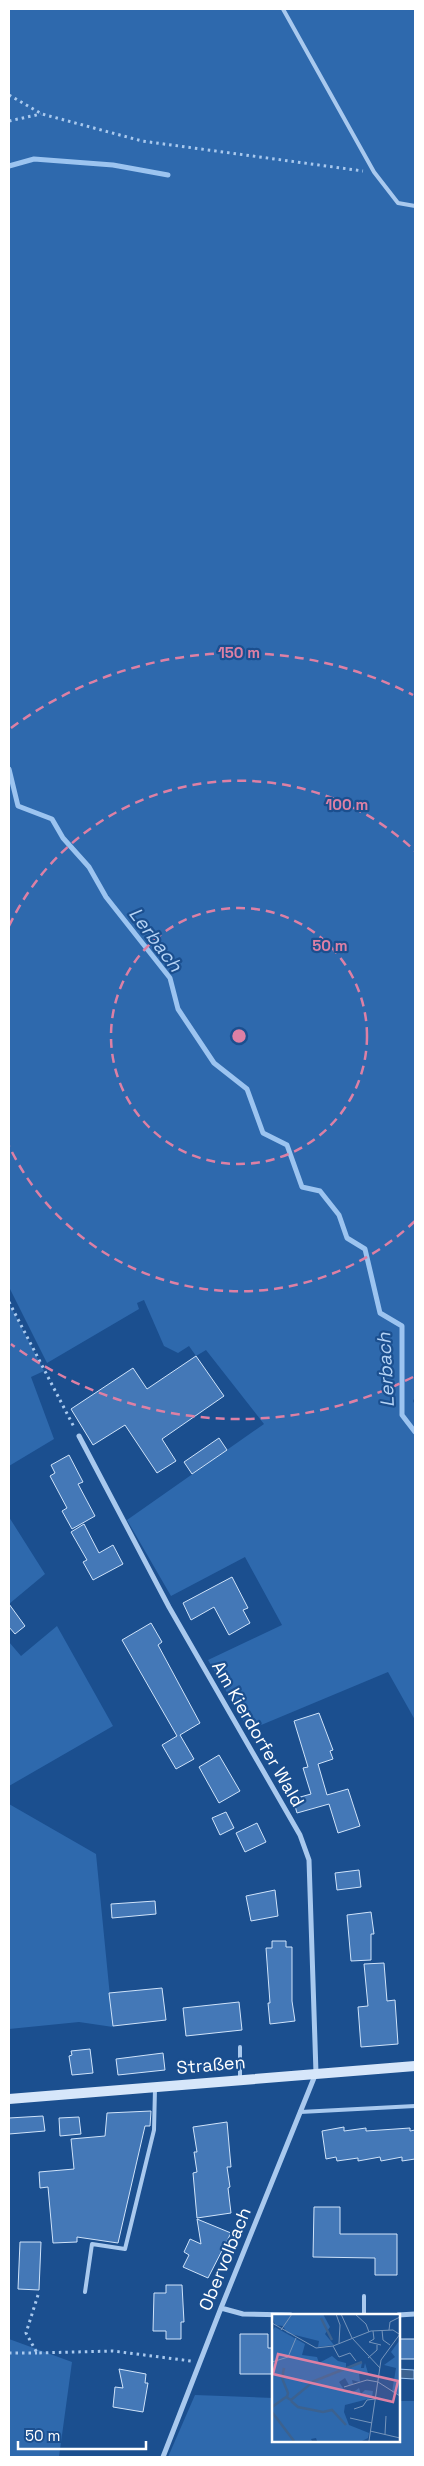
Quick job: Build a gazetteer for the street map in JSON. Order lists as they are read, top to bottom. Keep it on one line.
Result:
{"streets":{"main road":["Straßen"],"street":["Am Kierdorfer Wald","Obervolbach"]},"crossings":[["Am Kierdorfer Wald","Straßen"],["Am Kierdorfer Wald","Obervolbach"],["Straßen","Obervolbach"]],"water":["Lerbach"],"scale_bar":"50 m","rings":["150 m","100 m","50 m"]}
